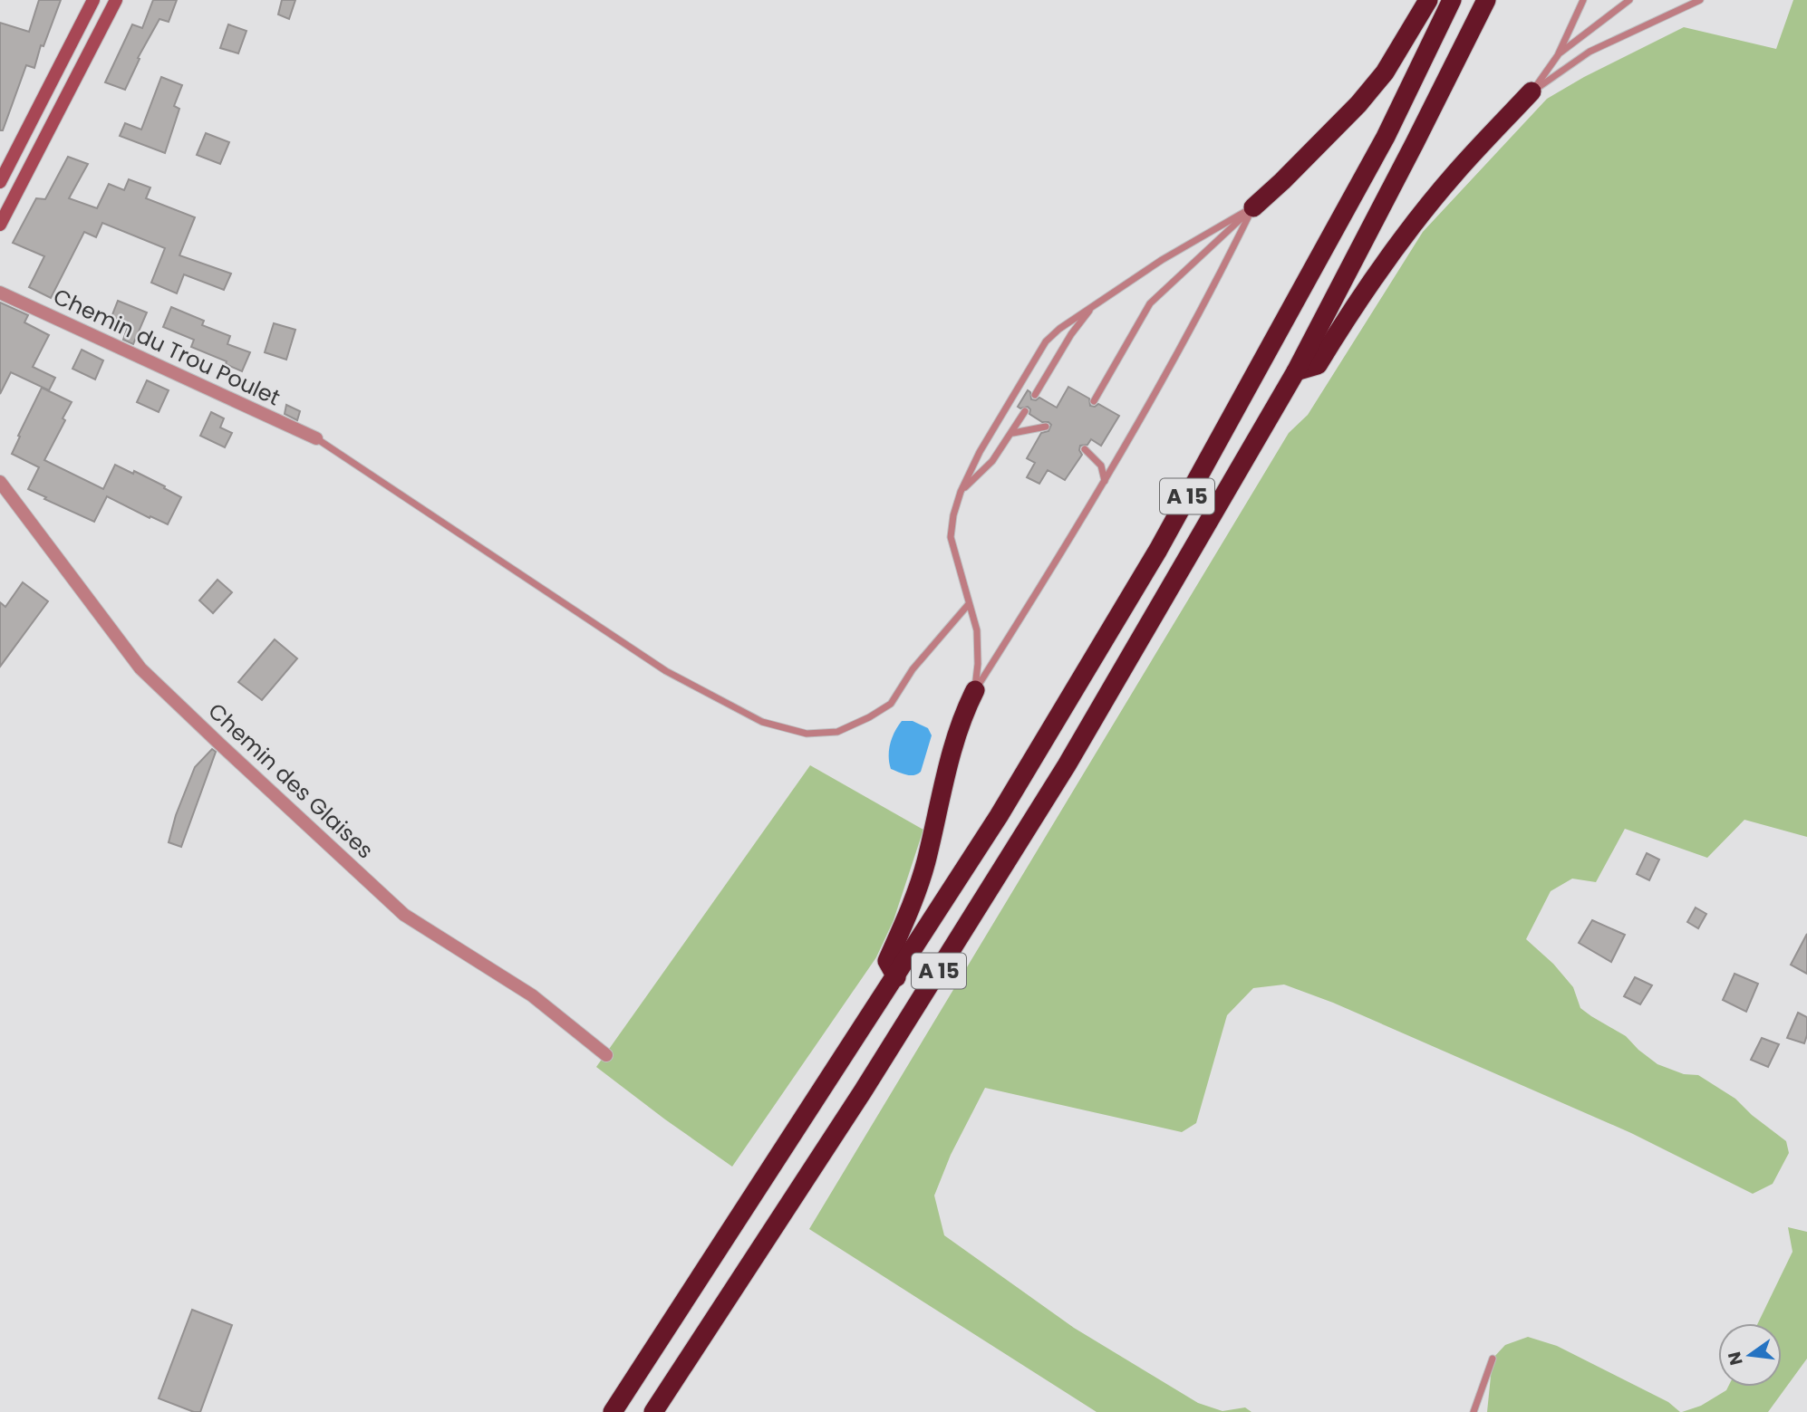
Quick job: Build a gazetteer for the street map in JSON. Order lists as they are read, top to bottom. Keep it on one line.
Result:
{"streets":{"highway":["A 15"],"street":["Chemin du Trou Poulet","Chemin des Glaises"]},"north":"left"}
